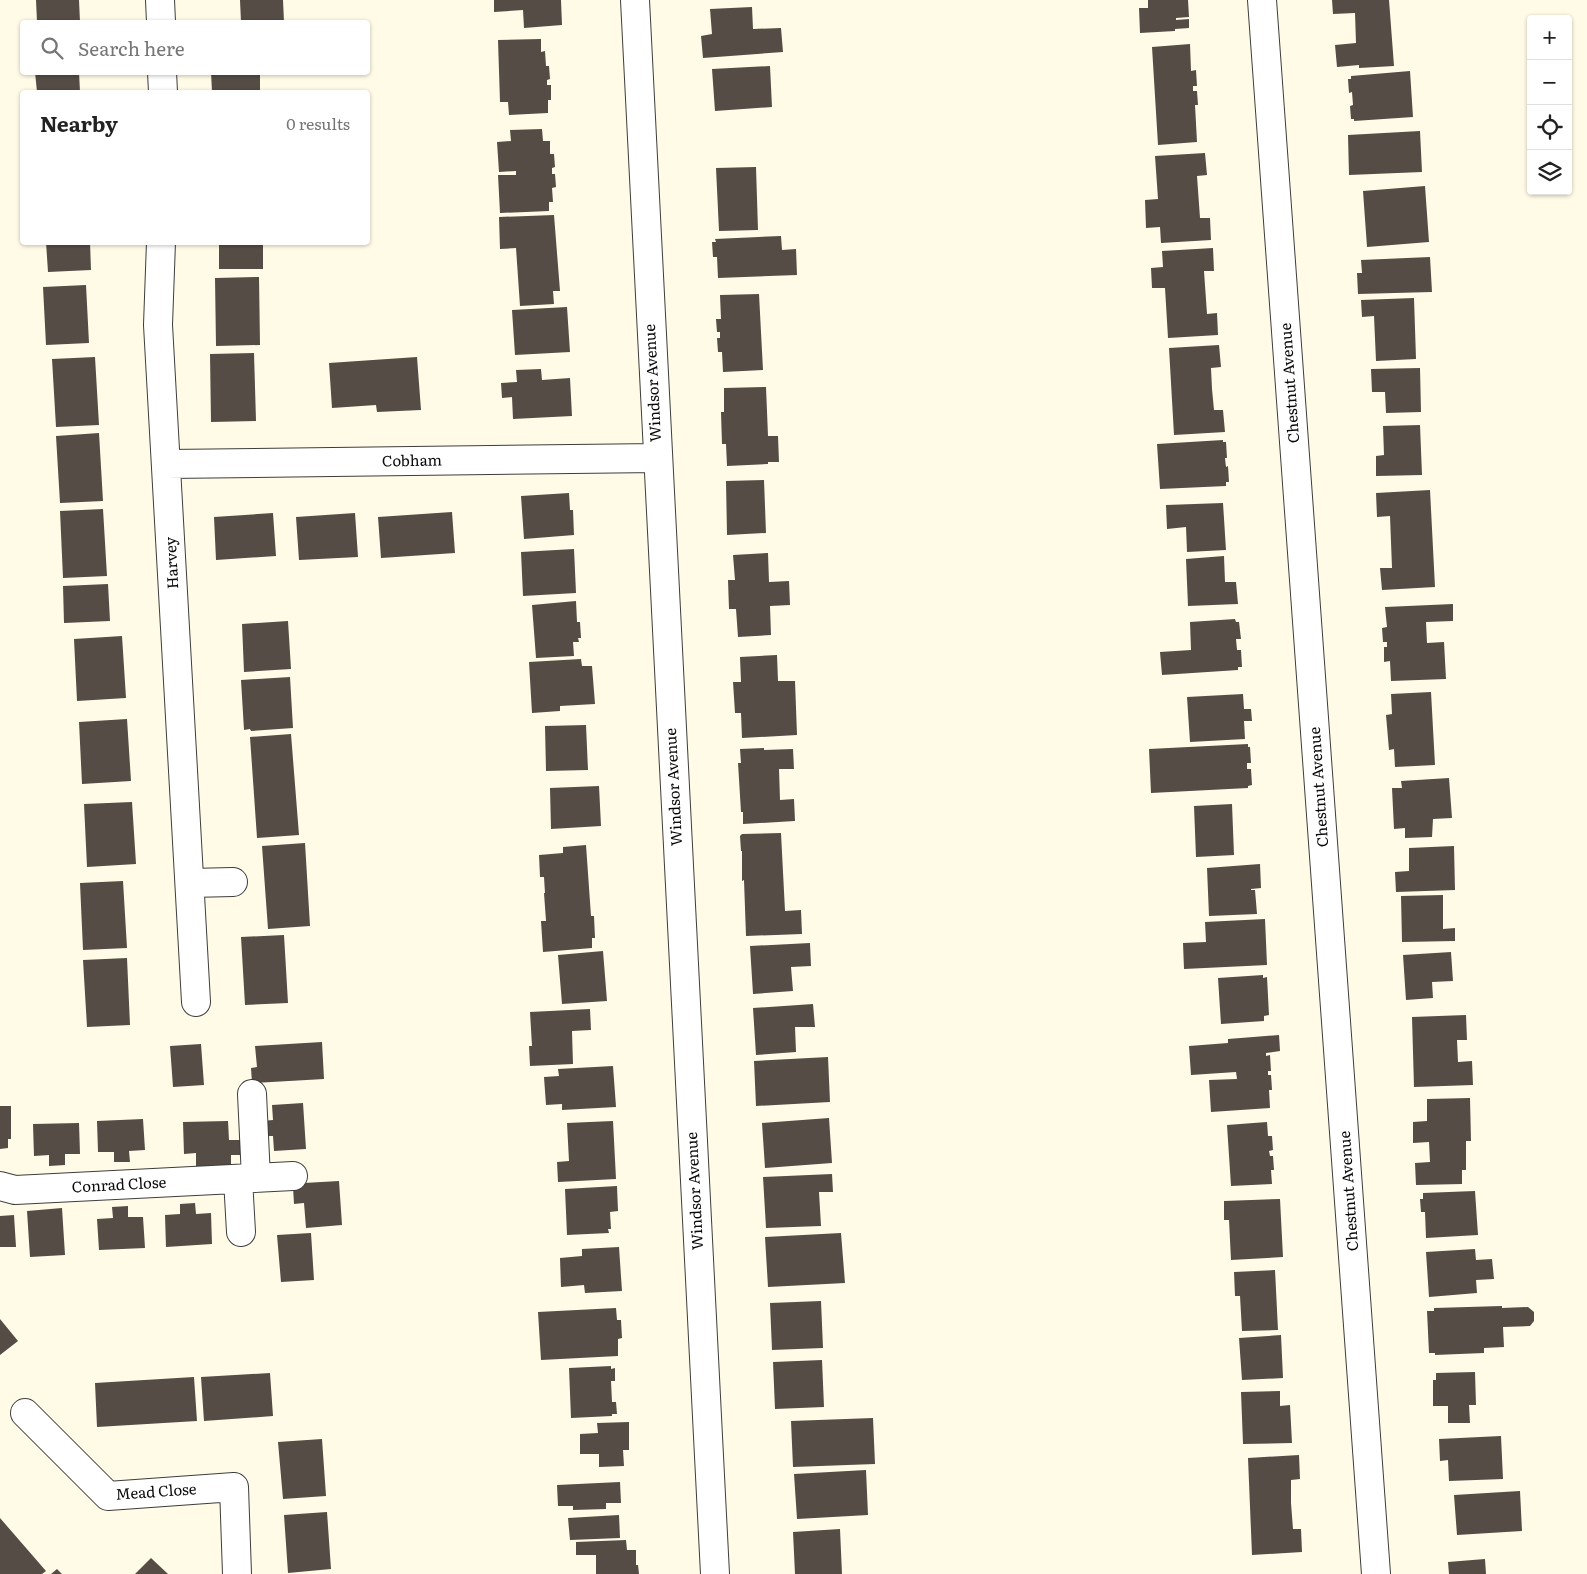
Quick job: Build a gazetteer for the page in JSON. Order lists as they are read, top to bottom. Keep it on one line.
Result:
{"streets":{"street":["Windsor Avenue","Chestnut Avenue","Cobham","Harvey","Conrad Close","Mead Close"]},"crossings":[["Windsor Avenue","Cobham"],["Cobham","Harvey"]],"page":{"map_buttons":["+","−"],"search":"Search here","heading":["Nearby","0 results"]}}
